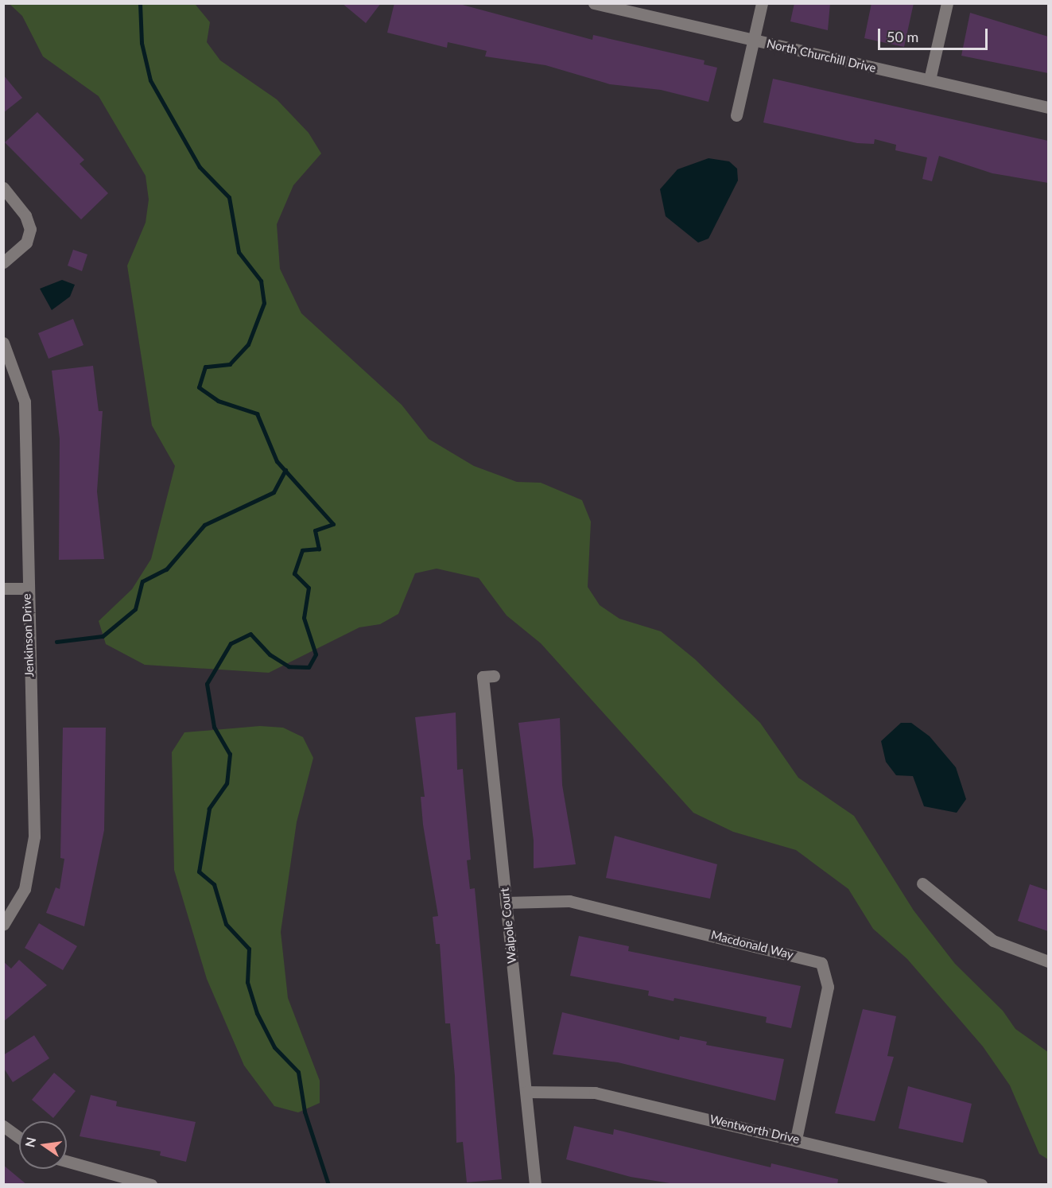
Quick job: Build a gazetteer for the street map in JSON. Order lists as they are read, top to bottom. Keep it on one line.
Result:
{"streets":{"street":["North Churchill Drive","Jenkinson Drive","Walpole Court","Macdonald Way","Wentworth Drive"]},"crossings":[["Walpole Court","Macdonald Way"],["Walpole Court","Wentworth Drive"],["Macdonald Way","Wentworth Drive"]],"scale_bar":"50 m","north":"left"}
